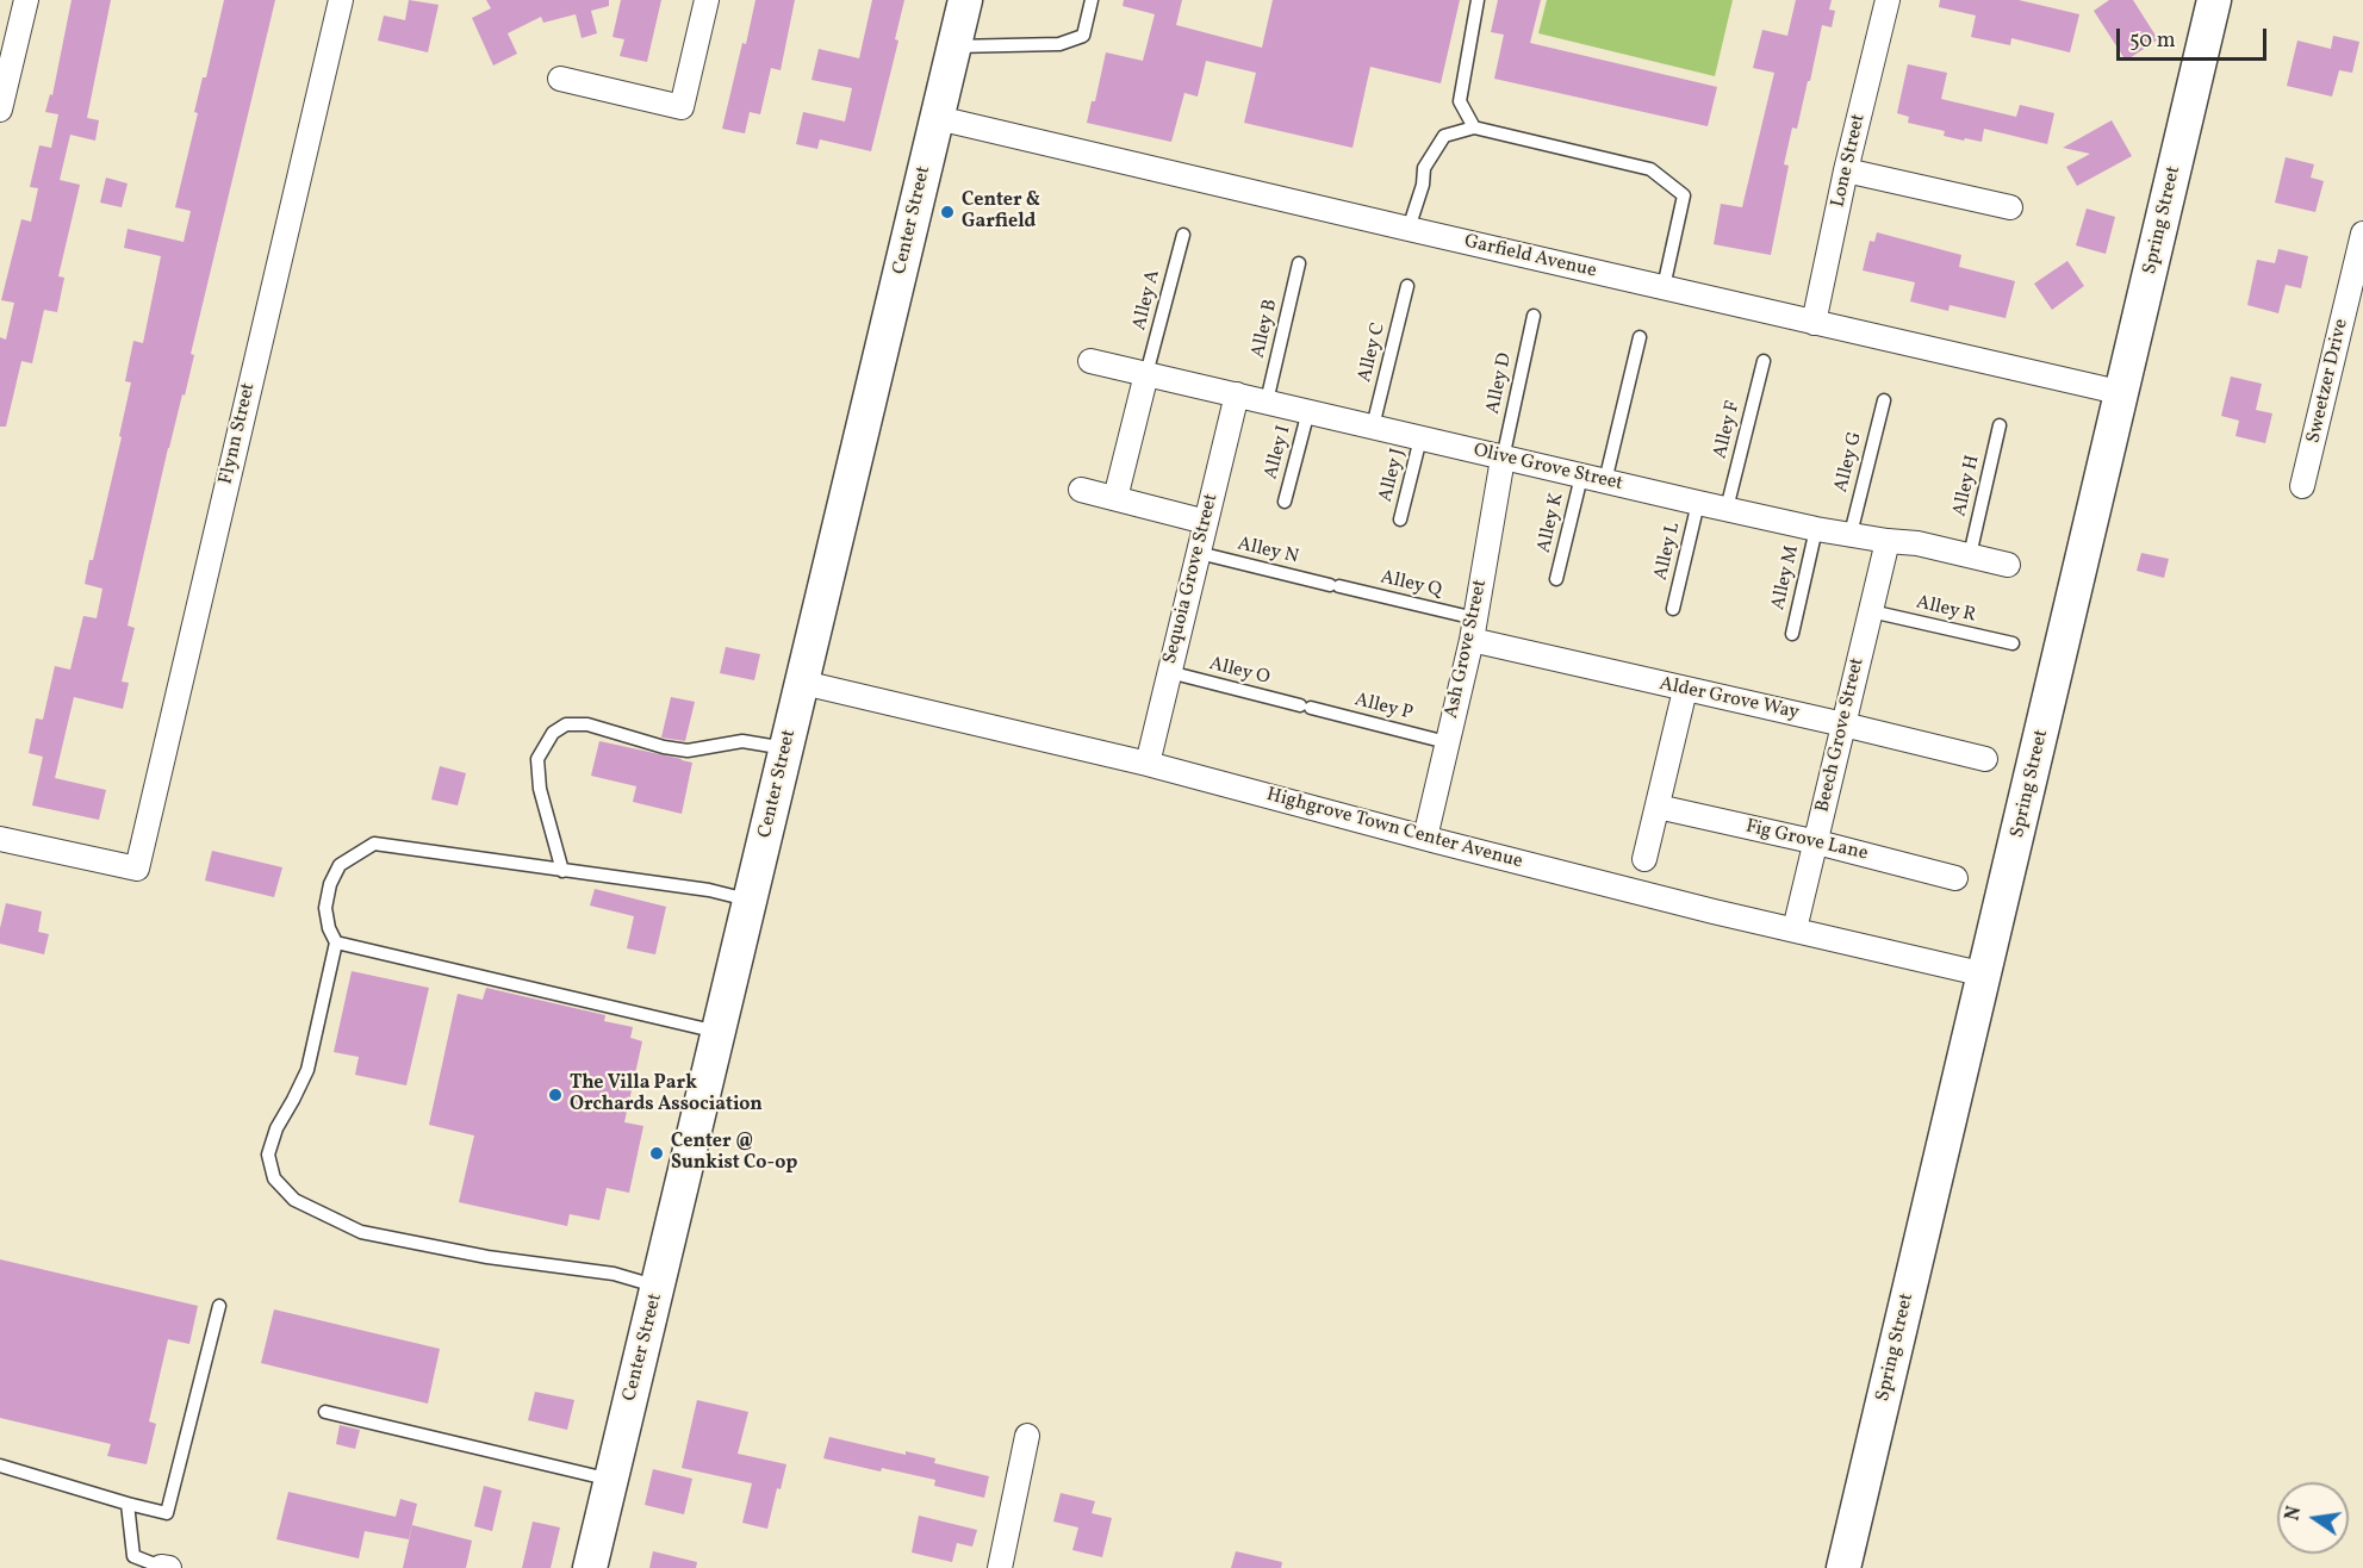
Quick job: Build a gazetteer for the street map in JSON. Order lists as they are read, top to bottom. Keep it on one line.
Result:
{"streets":{"main road":["Center Street","Spring Street"],"street":["Lone Street","Garfield Avenue","Sweetzer Drive","Flynn Street","Olive Grove Street","Sequoia Grove Street","Ash Grove Street","Alder Grove Way","Beech Grove Street","Highgrove Town Center Avenue","Fig Grove Lane"],"lane":["Alley A","Alley B","Alley C","Alley D","Alley F","Alley I","Alley G","Alley J","Alley H","Alley K","Alley N","Alley L","Alley M","Alley Q","Alley R","Alley O","Alley P"]},"crossings":[["Lone Street","Garfield Avenue"],["Center Street","Garfield Avenue"],["Center Street","Highgrove Town Center Avenue"],["Spring Street","Garfield Avenue"],["Spring Street","Highgrove Town Center Avenue"],["Alley A","Olive Grove Street"],["Alley B","Olive Grove Street"],["Alley C","Olive Grove Street"],["Alley D","Olive Grove Street"],["Alley D","Ash Grove Street"],["Alley F","Olive Grove Street"],["Alley I","Olive Grove Street"],["Alley G","Olive Grove Street"],["Olive Grove Street","Alley J"],["Olive Grove Street","Alley H"],["Olive Grove Street","Alley K"],["Olive Grove Street","Alley L"],["Olive Grove Street","Alley M"],["Olive Grove Street","Sequoia Grove Street"],["Olive Grove Street","Ash Grove Street"],["Olive Grove Street","Beech Grove Street"],["Alley N","Sequoia Grove Street"],["Alley N","Alley Q"],["Sequoia Grove Street","Alley O"],["Sequoia Grove Street","Highgrove Town Center Avenue"],["Alley Q","Ash Grove Street"],["Alley Q","Alder Grove Way"],["Alley R","Beech Grove Street"],["Ash Grove Street","Alder Grove Way"],["Ash Grove Street","Alley P"],["Ash Grove Street","Highgrove Town Center Avenue"],["Alley O","Alley P"],["Alder Grove Way","Beech Grove Street"],["Beech Grove Street","Highgrove Town Center Avenue"],["Beech Grove Street","Fig Grove Lane"]],"places":["Center & Garfield","The Villa Park Orchards Association","Center @ Sunkist Co-op"],"scale_bar":"50 m","north":"left"}
